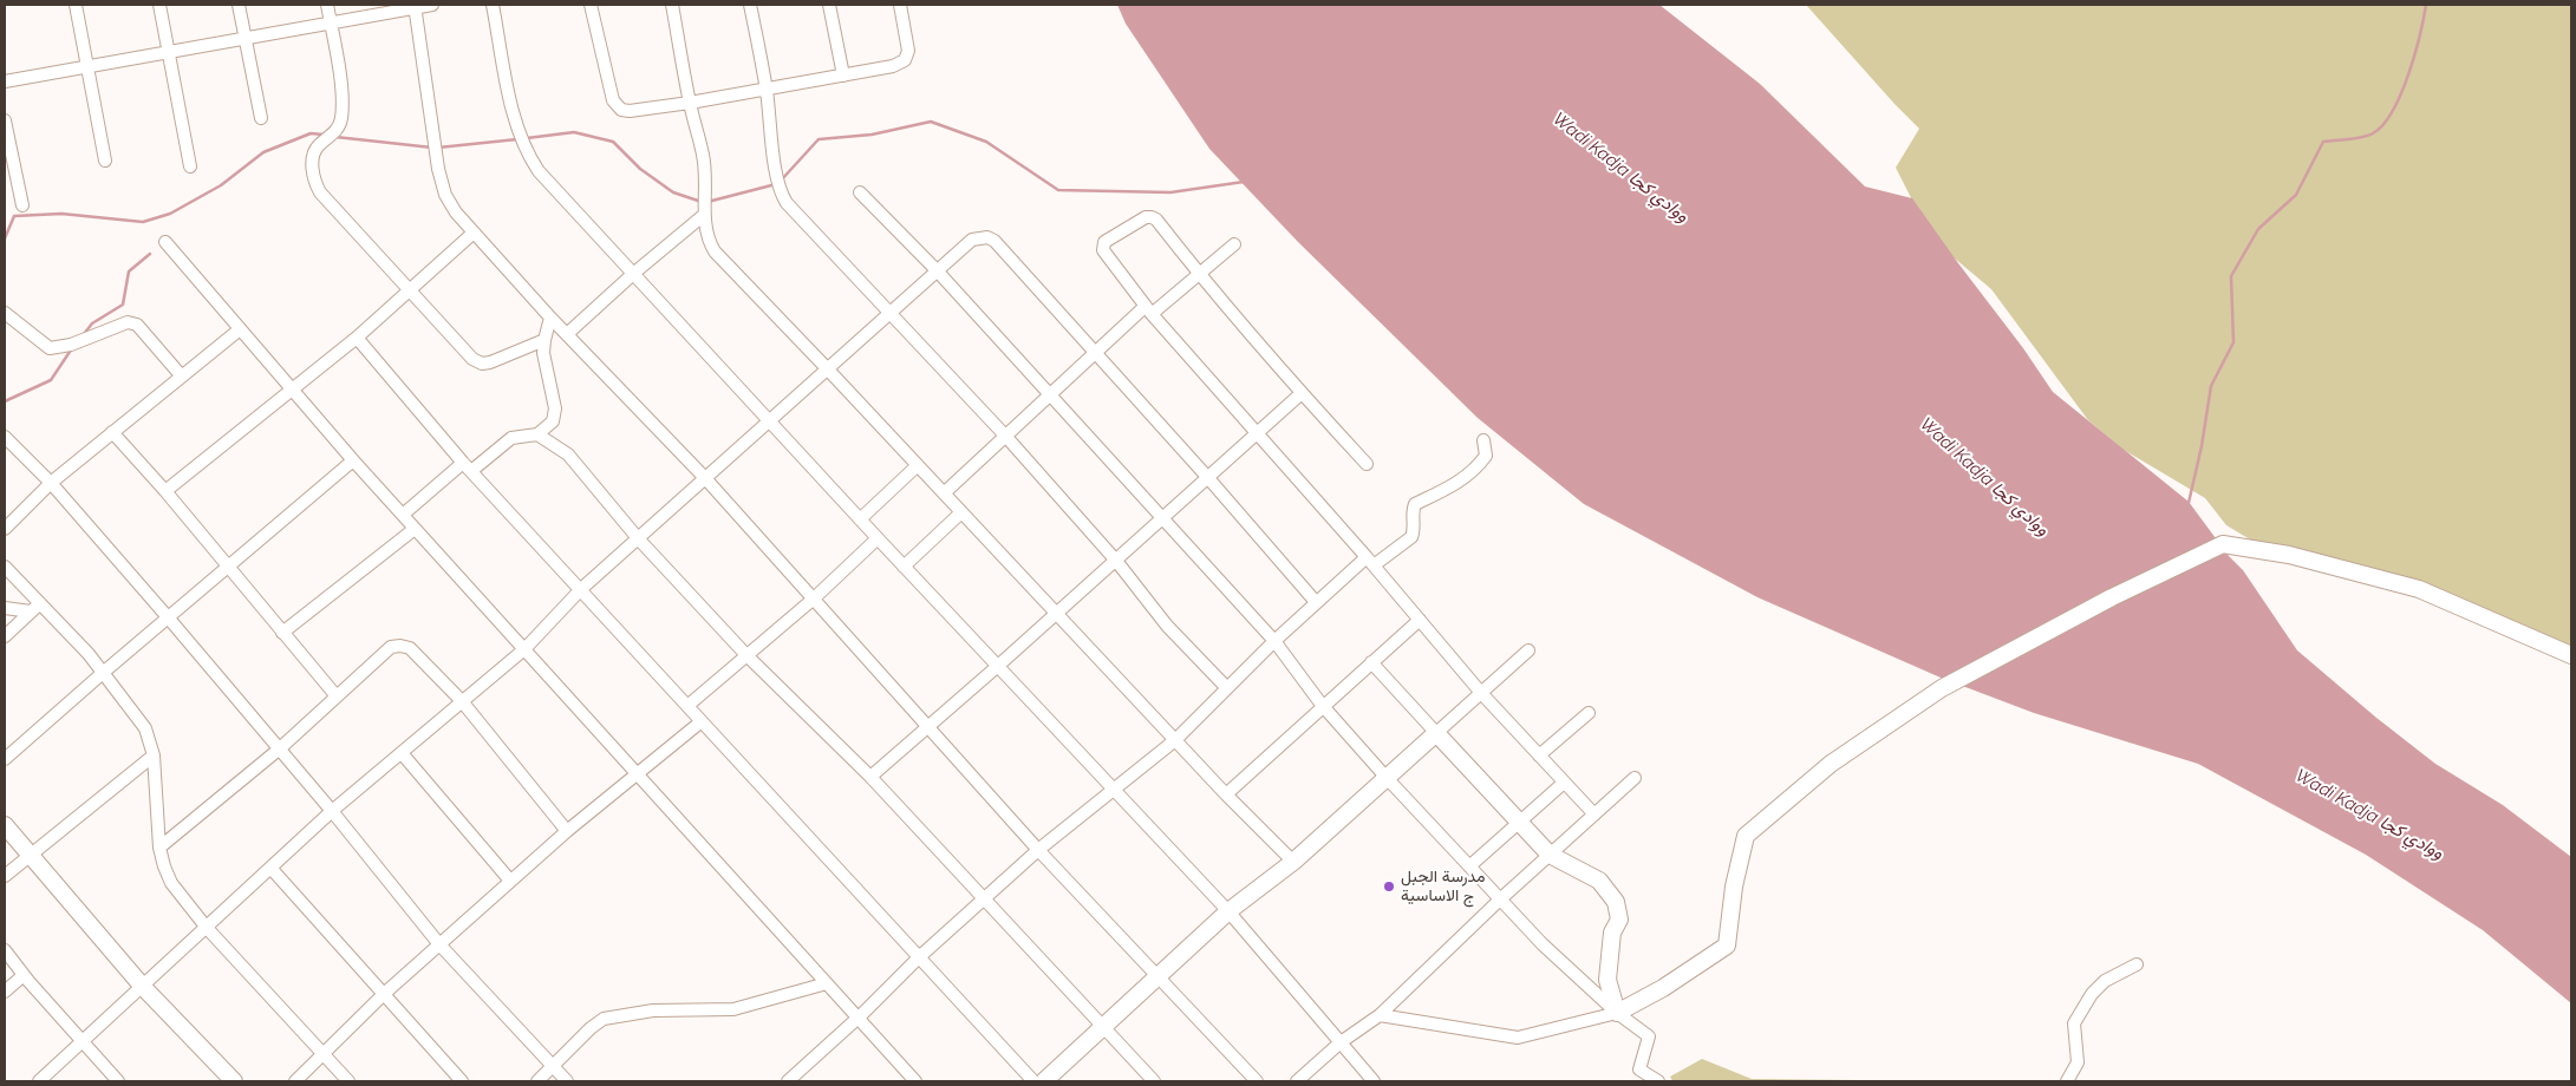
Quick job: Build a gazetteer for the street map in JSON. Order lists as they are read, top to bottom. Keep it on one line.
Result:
{"water":["Wadi Kadja ووادي كجا"],"places":["مدرسة الجبل ج الاساسية"]}
